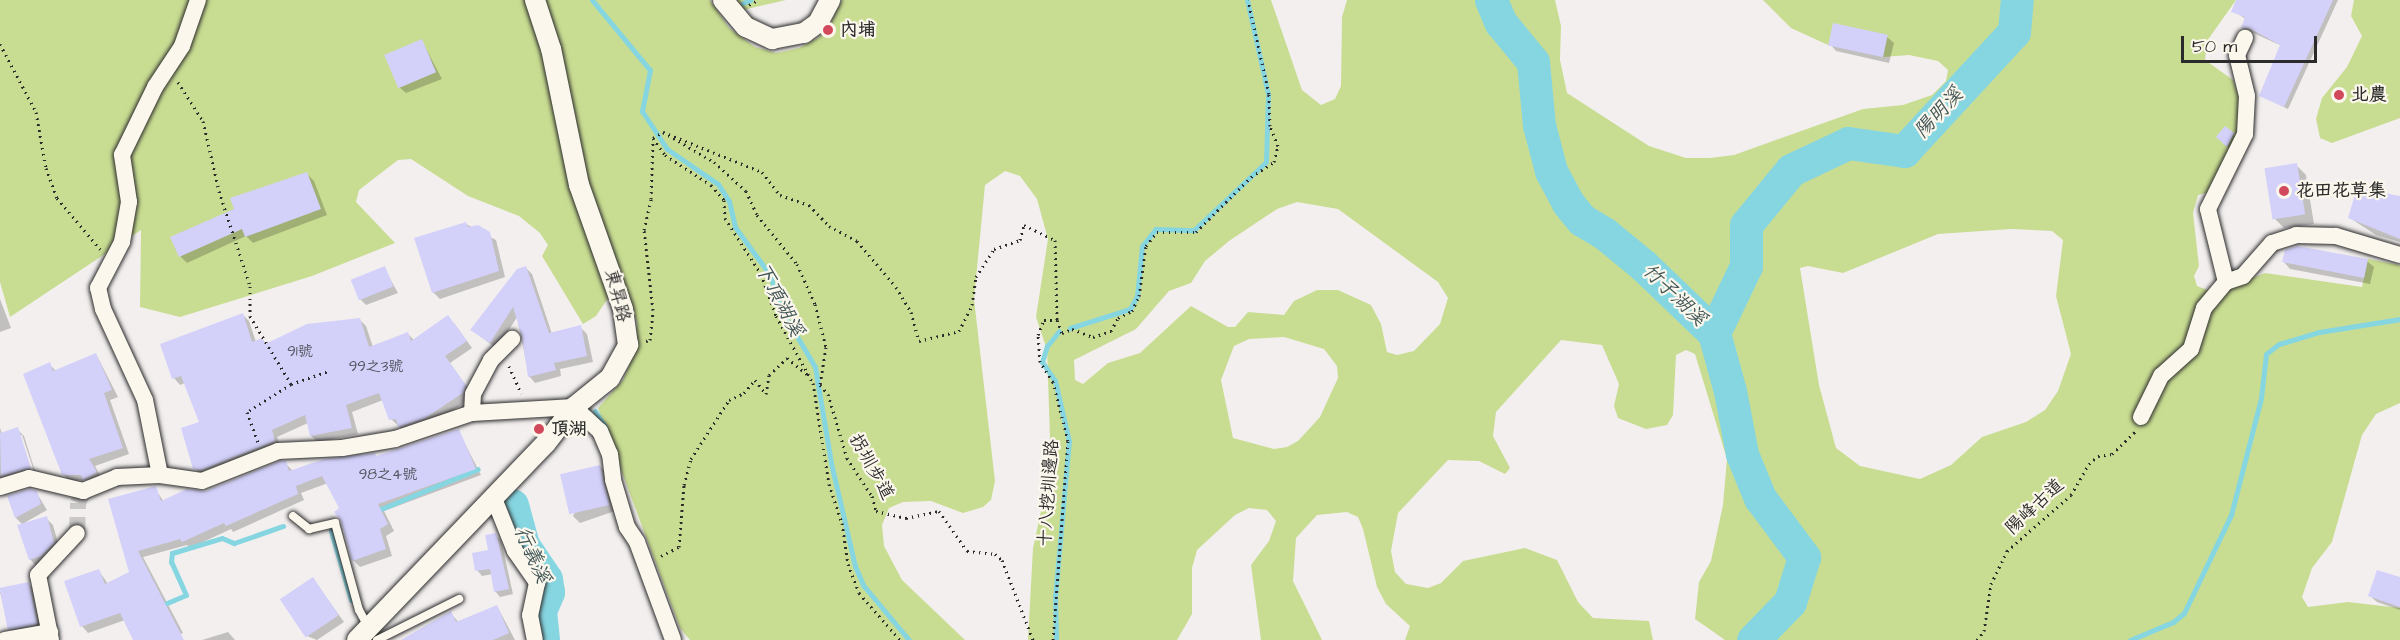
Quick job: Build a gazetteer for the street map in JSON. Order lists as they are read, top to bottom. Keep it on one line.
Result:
{"streets":{"street":["東昇路"],"path":["拐圳步道","十八挖圳邊路","陽峰古道"]},"water":["陽明溪","竹子湖溪","下頂湖溪","行義溪"],"places":["內埔","北農","花田花草集","頂湖"],"house_numbers":["91號","99之3號","98之4號"],"scale_bar":"50 m"}
